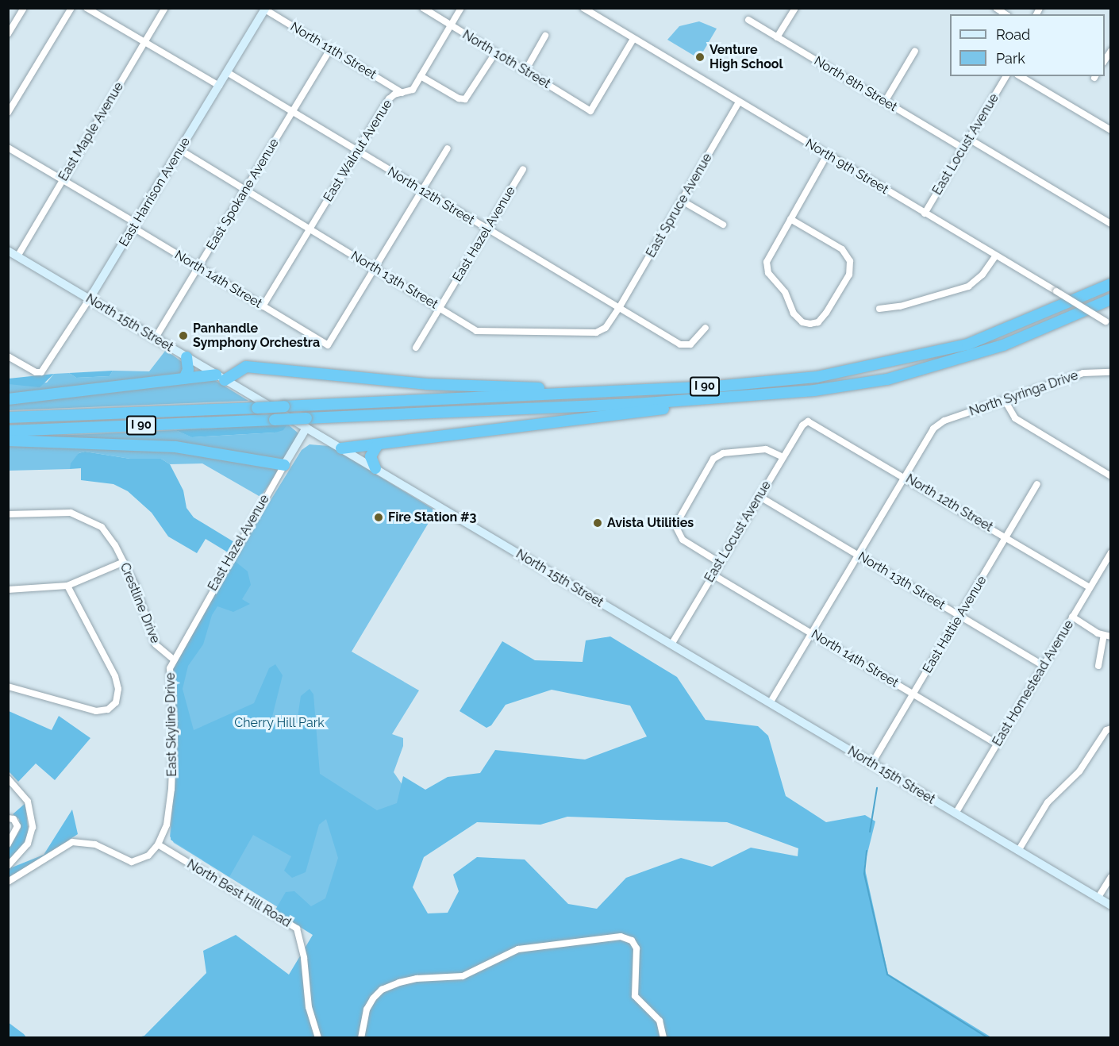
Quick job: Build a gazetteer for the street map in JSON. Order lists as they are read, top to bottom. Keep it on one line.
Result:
{"streets":{"highway":["I 90"],"main road":["East Harrison Avenue","East Hazel Avenue","North 15th Street"],"street":["North 11th Street","North 10th Street","North 8th Street","East Maple Avenue","East Locust Avenue","East Walnut Avenue","North 9th Street","East Spokane Avenue","North 12th Street","East Spruce Avenue","North 14th Street","North 13th Street","North Syringa Drive","Crestline Drive","East Hattie Avenue","East Homestead Avenue","East Skyline Drive","North Best Hill Road"]},"crossings":[["North 11th Street","East Walnut Avenue"],["North 11th Street","East Harrison Avenue"],["North 11th Street","East Spokane Avenue"],["North 10th Street","East Walnut Avenue"],["North 10th Street","North 9th Street"],["North 8th Street","East Locust Avenue"],["East Maple Avenue","North 14th Street"],["East Maple Avenue","North 15th Street"],["East Locust Avenue","North 9th Street"],["East Locust Avenue","North 12th Street"],["East Locust Avenue","North 14th Street"],["East Locust Avenue","North 13th Street"],["East Locust Avenue","North 15th Street"],["East Walnut Avenue","North 12th Street"],["East Walnut Avenue","North 14th Street"],["East Walnut Avenue","North 13th Street"],["North 9th Street","East Spruce Avenue"],["East Harrison Avenue","North 12th Street"],["East Harrison Avenue","North 14th Street"],["East Harrison Avenue","North 13th Street"],["East Harrison Avenue","North 15th Street"],["East Spokane Avenue","North 12th Street"],["East Spokane Avenue","North 14th Street"],["East Spokane Avenue","North 13th Street"],["East Spokane Avenue","North 15th Street"],["North 12th Street","East Spruce Avenue"],["North 12th Street","East Hazel Avenue"],["North 12th Street","North 13th Street"],["North 12th Street","North Syringa Drive"],["North 12th Street","East Hattie Avenue"],["North 12th Street","East Homestead Avenue"],["East Spruce Avenue","North 13th Street"],["East Hazel Avenue","North 13th Street"],["East Hazel Avenue","North 15th Street"],["East Hazel Avenue","I 90"],["East Hazel Avenue","Crestline Drive"],["East Hazel Avenue","East Skyline Drive"],["North 14th Street","North 13th Street"],["North 14th Street","East Hattie Avenue"],["North 14th Street","East Homestead Avenue"],["North 13th Street","East Hattie Avenue"],["North 13th Street","East Homestead Avenue"],["North 15th Street","I 90"],["North 15th Street","East Hattie Avenue"],["North 15th Street","East Homestead Avenue"],["Crestline Drive","East Skyline Drive"],["East Skyline Drive","North Best Hill Road"]],"parks":["Cherry Hill Park"],"places":["Venture High School","Panhandle Symphony Orchestra","Fire Station #3","Avista Utilities"],"legend":["Road","Park"]}
